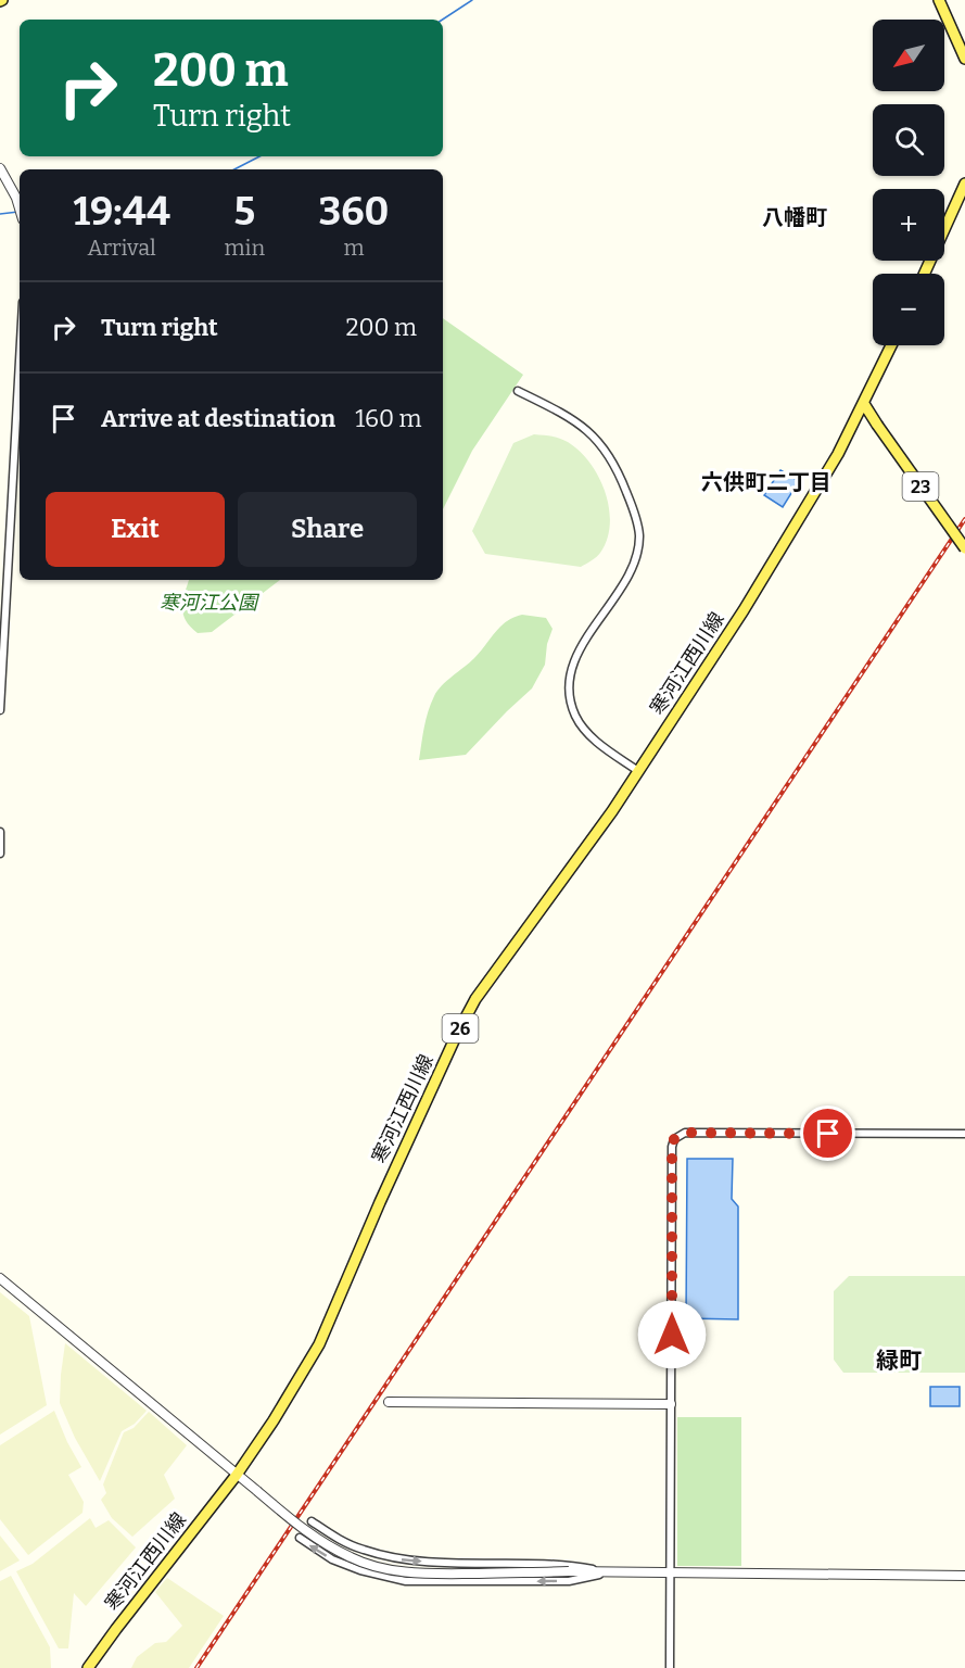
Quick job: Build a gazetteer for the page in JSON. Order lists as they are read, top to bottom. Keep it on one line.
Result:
{"streets":{"main road":["23","寒河江西川線","26"]},"crossings":[["23","寒河江西川線"]],"districts":["八幡町","六供町二丁目","緑町"],"parks":["寒河江公園"],"north":"bottom left","page":{"map_buttons":["+","−"],"turn":["200 m","Turn right"],"eta":["19:44","Arrival","5","min","360","m"],"list":[{"name":"Turn right","value":"200 m"},{"name":"Arrive at destination","value":"160 m"}],"buttons":["Exit","Share"]}}
